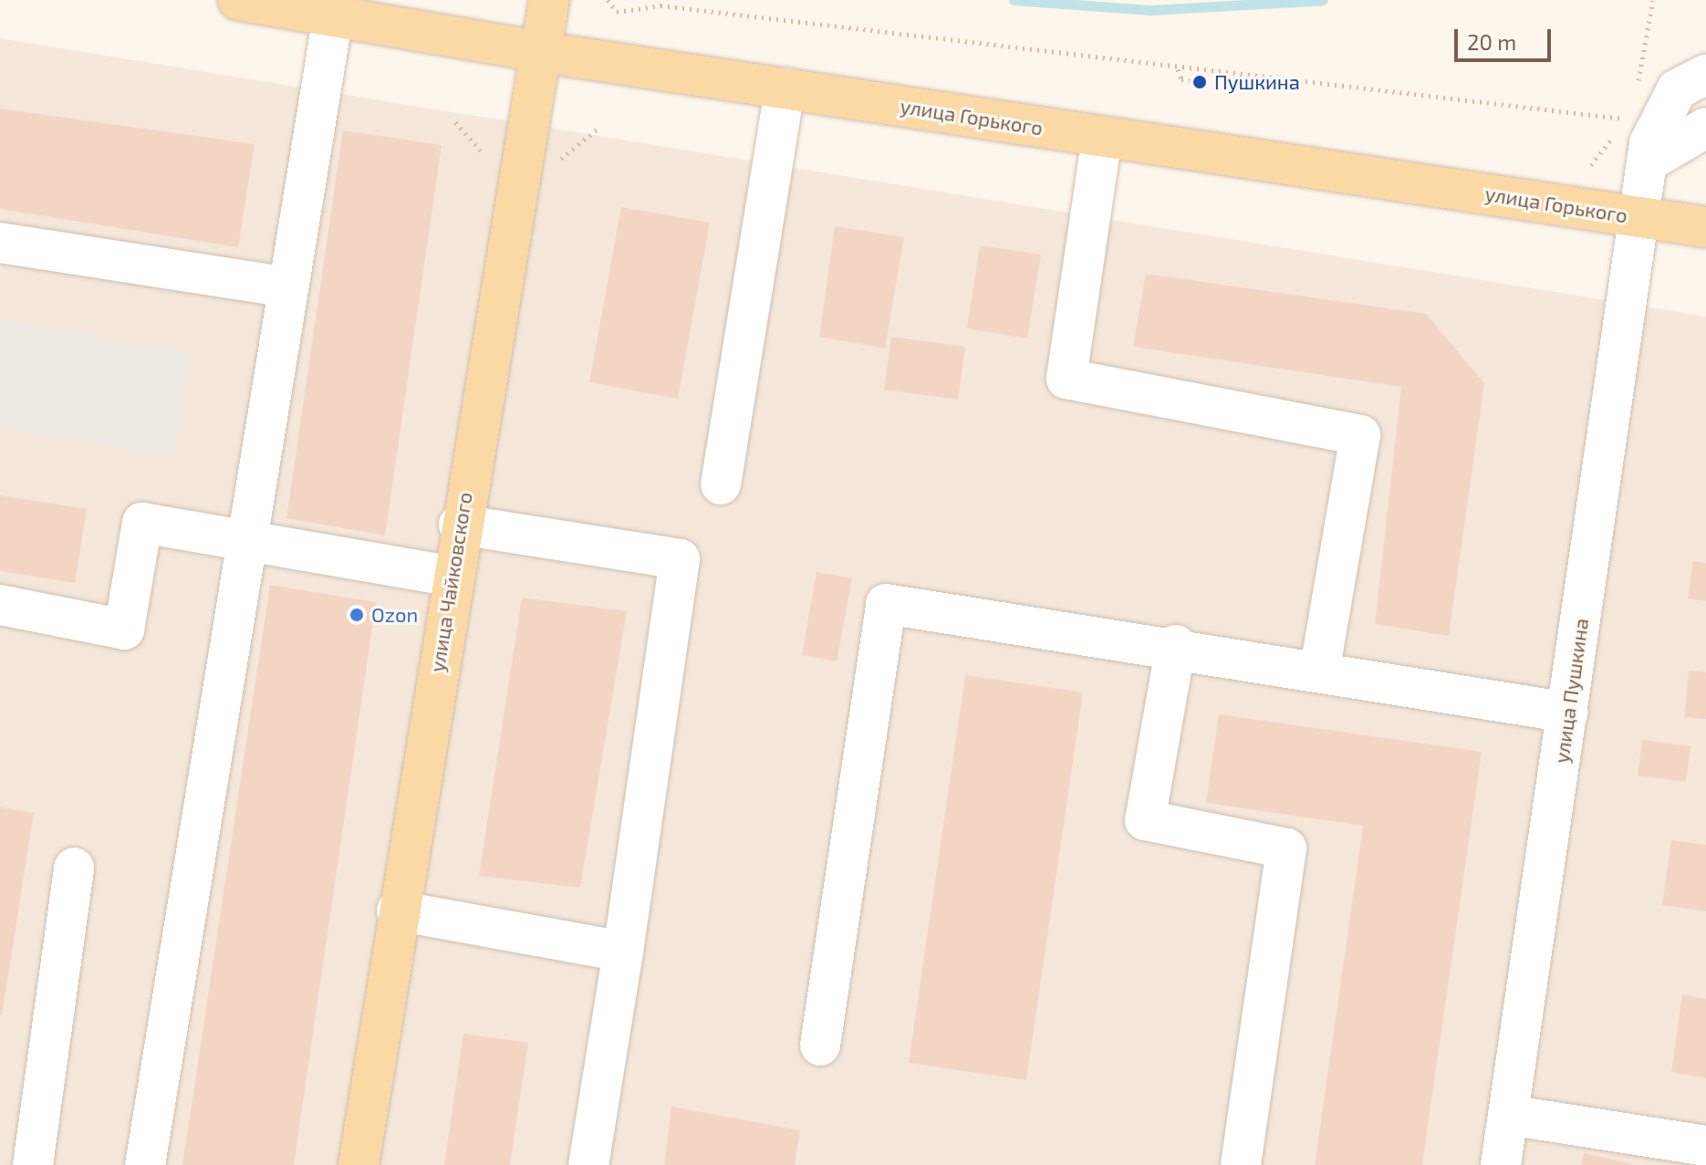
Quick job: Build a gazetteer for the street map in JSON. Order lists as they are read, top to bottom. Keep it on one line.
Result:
{"streets":{"main road":["улица Горького","улица Чайковского"],"street":["улица Пушкина"]},"crossings":[["улица Горького","улица Чайковского"],["улица Горького","улица Пушкина"]],"places":["Пушкина","Ozon"],"scale_bar":"20 m"}
